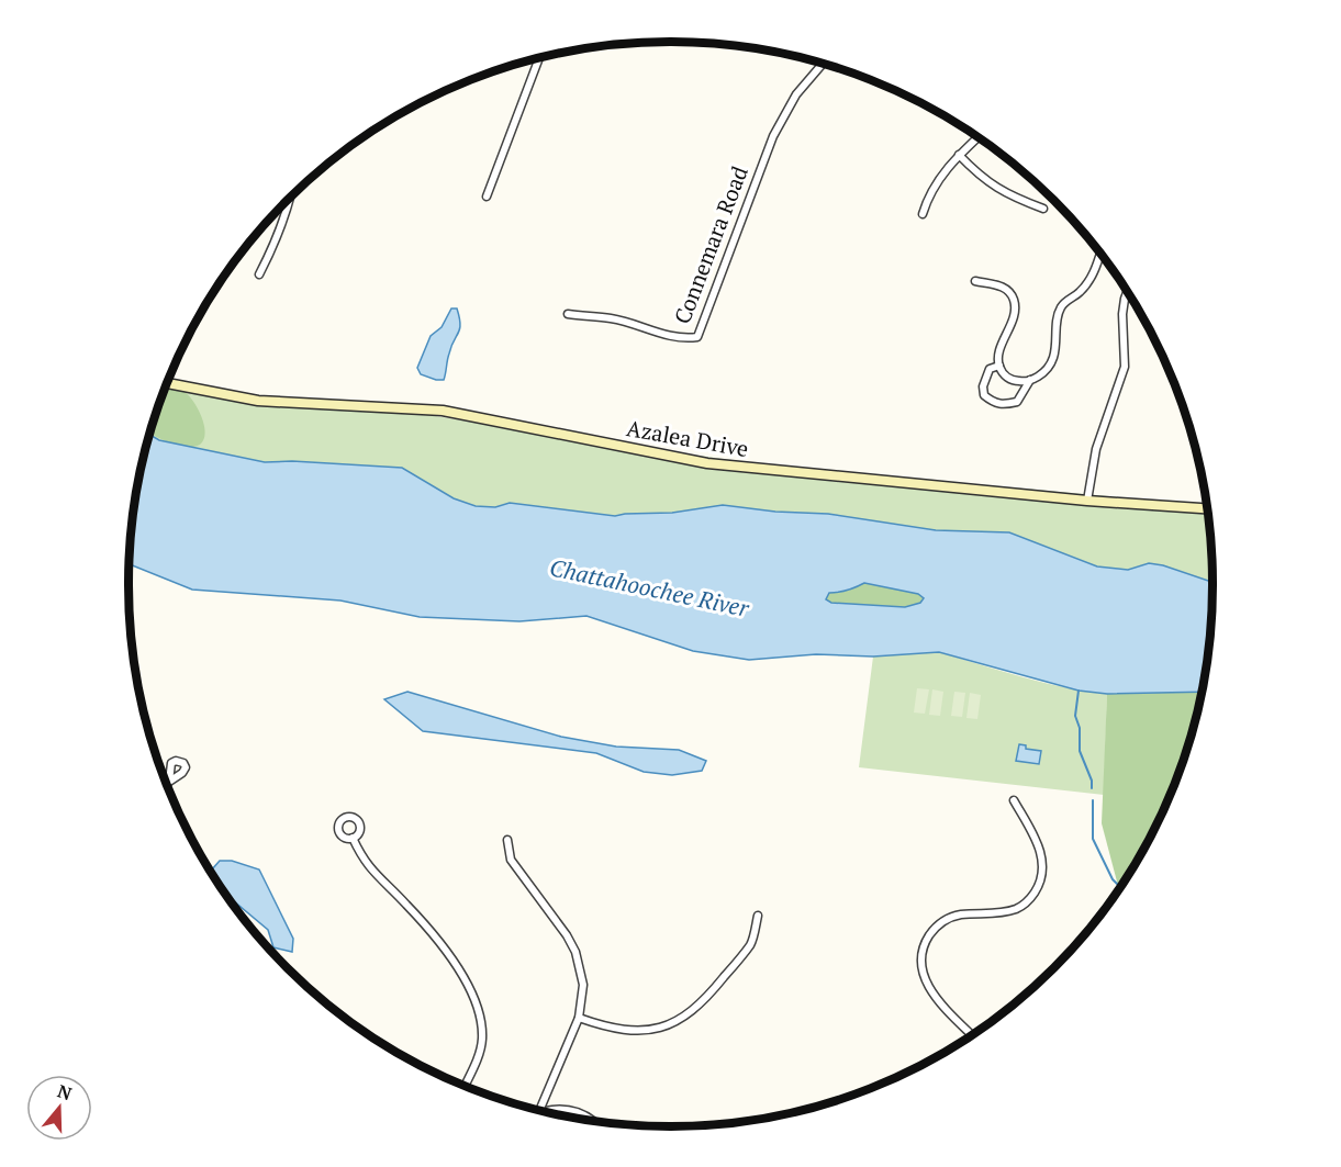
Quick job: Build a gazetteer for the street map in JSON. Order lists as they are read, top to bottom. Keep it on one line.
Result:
{"streets":{"street":["Connemara Road","Azalea Drive"]},"water":["Chattahoochee River"],"north":"top"}
